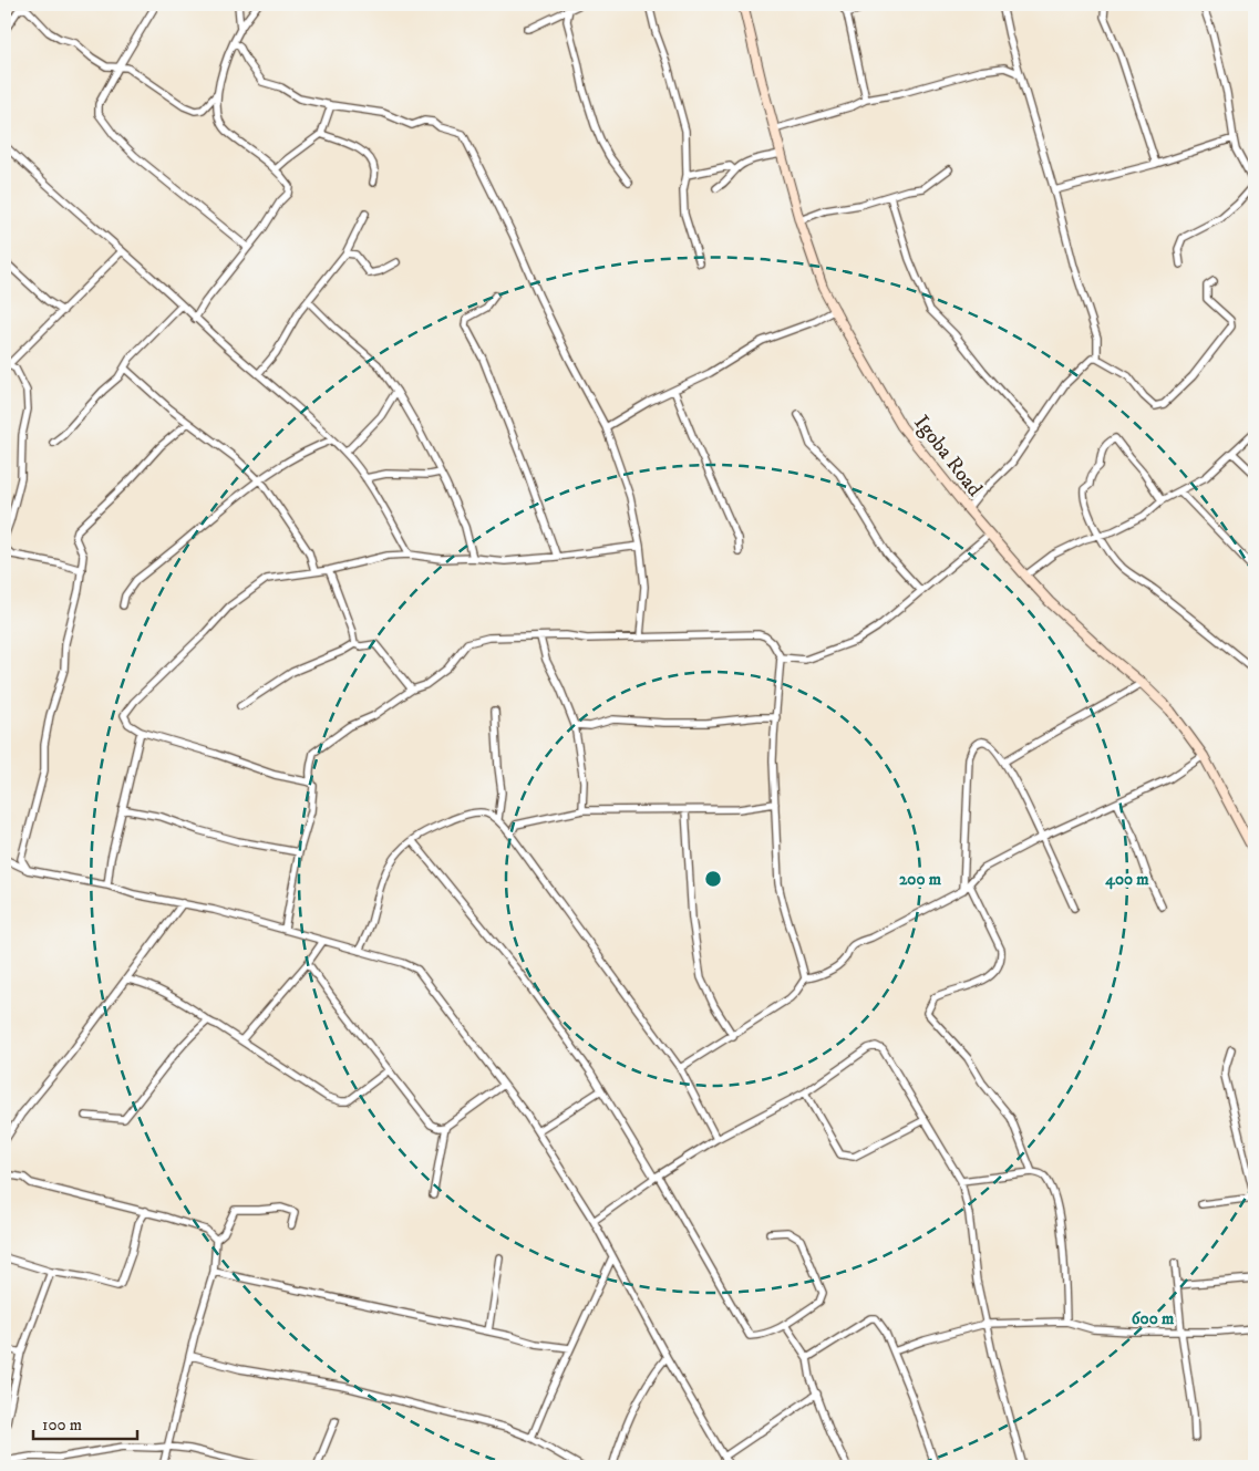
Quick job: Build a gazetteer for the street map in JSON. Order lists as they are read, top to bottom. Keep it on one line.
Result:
{"streets":{"street":["Igoba Road"]},"scale_bar":"100 m","rings":["200 m","400 m","600 m"]}
